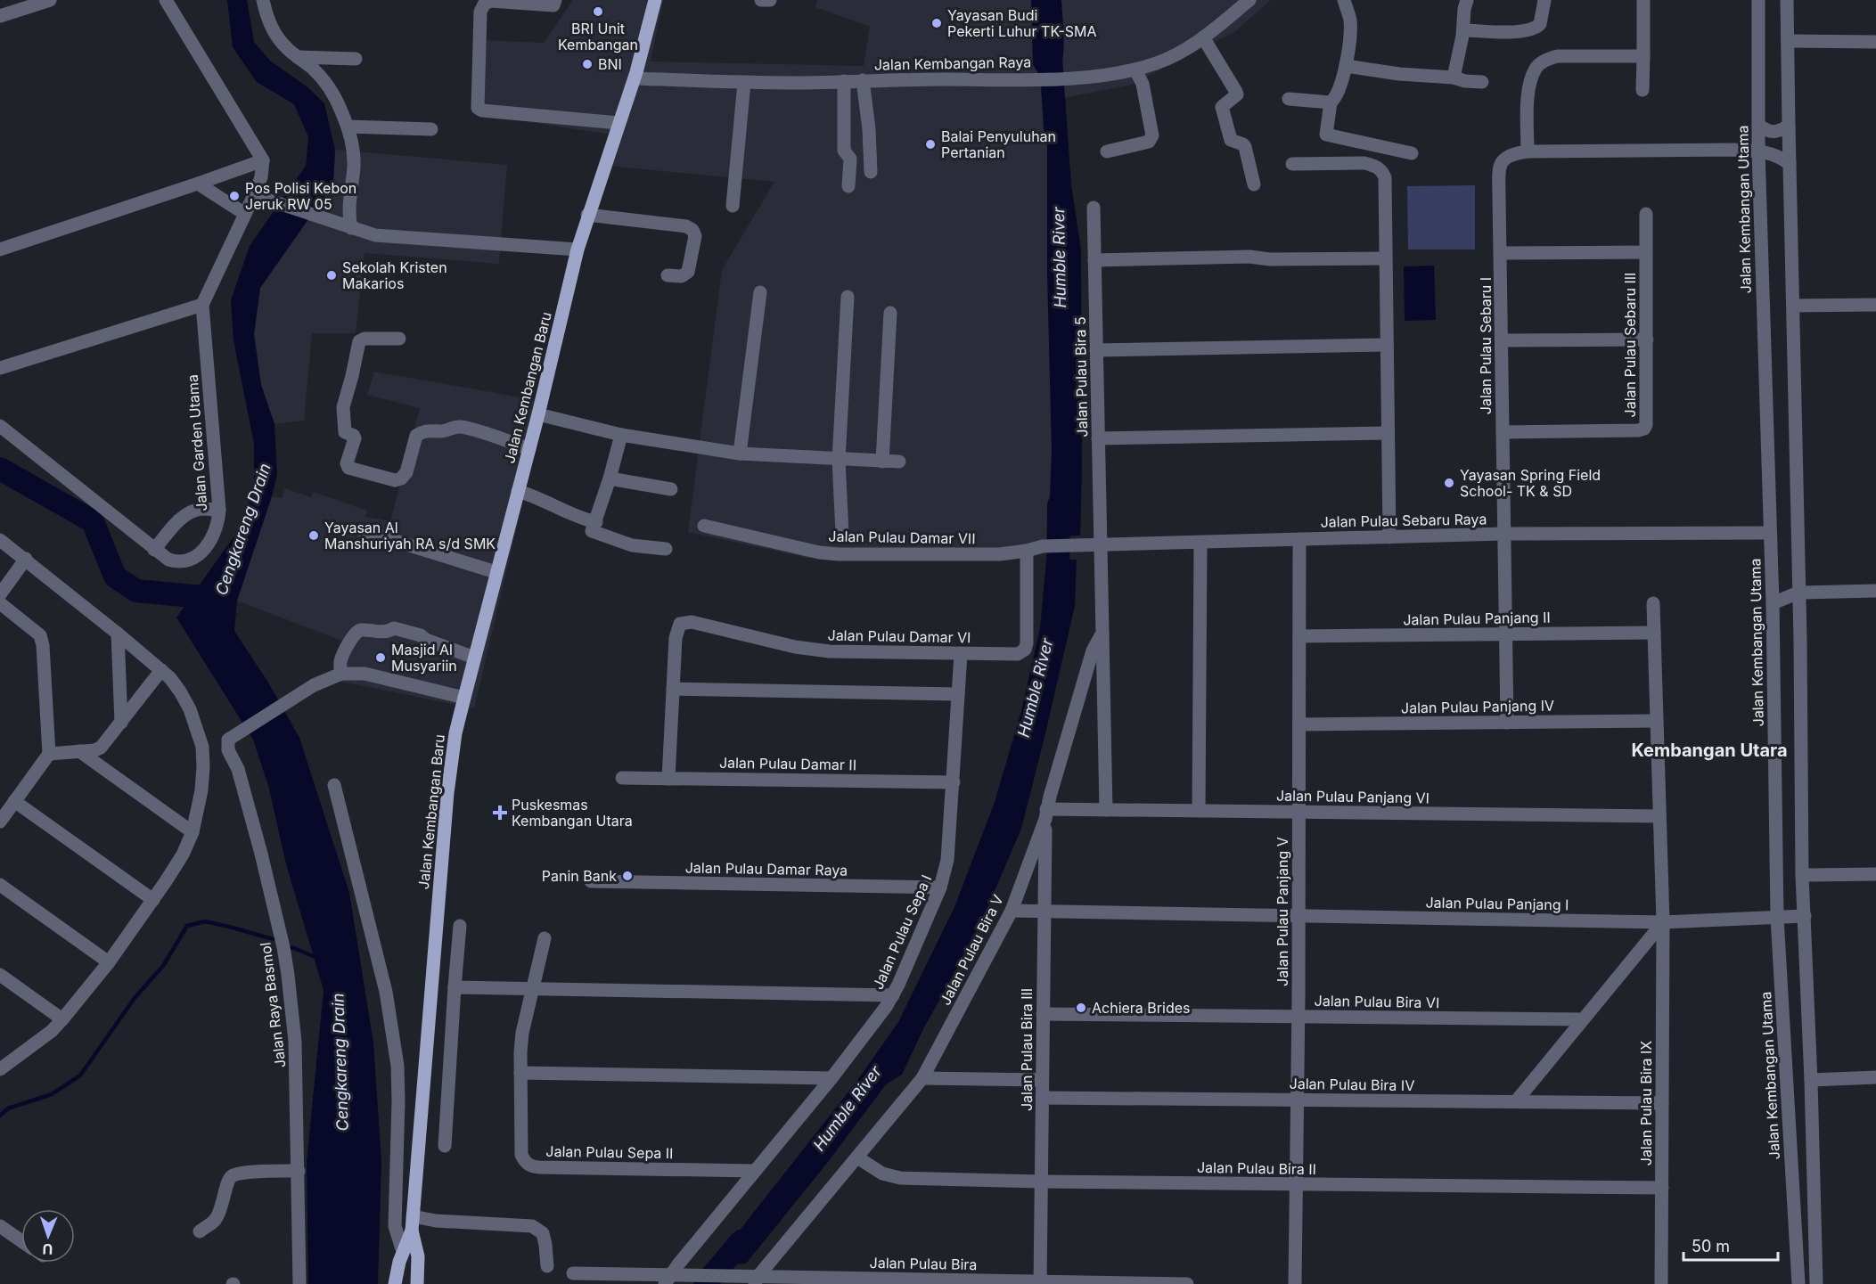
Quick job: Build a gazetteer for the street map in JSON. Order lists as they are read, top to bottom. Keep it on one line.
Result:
{"streets":{"main road":["Jalan Kembangan Baru"],"street":["Jalan Kembangan Raya","Jalan Kembangan Utama","Jalan Pulau Sebaru III","Jalan Pulau Sebaru I","Jalan Pulau Bira 5","Jalan Garden Utama","Jalan Pulau Sebaru Raya","Jalan Pulau Damar VII","Jalan Pulau Panjang II","Jalan Pulau Damar VI","Jalan Pulau Panjang IV","Jalan Pulau Damar II","Jalan Pulau Panjang VI","Jalan Pulau Damar Raya","Jalan Pulau Panjang I","Jalan Pulau Panjang V","Jalan Pulau Sepa I","Jalan Pulau Bira V","Jalan Pulau Bira VI","Jalan Raya Basmol","Jalan Pulau Bira III","Jalan Pulau Bira IV","Jalan Pulau Bira IX","Jalan Pulau Sepa II","Jalan Pulau Bira II","Jalan Pulau Bira"]},"crossings":[["Jalan Kembangan Raya","Jalan Kembangan Baru"],["Jalan Kembangan Utama","Jalan Pulau Sebaru Raya"],["Jalan Kembangan Utama","Jalan Pulau Panjang I"],["Jalan Pulau Sebaru III","Jalan Pulau Sebaru I"],["Jalan Pulau Sebaru I","Jalan Pulau Sebaru Raya"],["Jalan Pulau Sebaru I","Jalan Pulau Panjang II"],["Jalan Pulau Sebaru I","Jalan Pulau Panjang IV"],["Jalan Pulau Bira 5","Jalan Pulau Sebaru Raya"],["Jalan Pulau Bira 5","Jalan Pulau Bira V"],["Jalan Pulau Sebaru Raya","Jalan Pulau Damar VII"],["Jalan Pulau Sebaru Raya","Jalan Pulau Damar VI"],["Jalan Pulau Sebaru Raya","Jalan Pulau Panjang V"],["Jalan Pulau Sebaru Raya","Jalan Pulau Bira V"],["Jalan Pulau Damar VII","Jalan Pulau Damar VI"],["Jalan Pulau Panjang II","Jalan Pulau Panjang V"],["Jalan Pulau Damar VI","Jalan Pulau Sepa I"],["Jalan Pulau Panjang IV","Jalan Pulau Panjang V"],["Jalan Pulau Damar II","Jalan Pulau Sepa I"],["Jalan Pulau Panjang VI","Jalan Pulau Panjang V"],["Jalan Pulau Panjang VI","Jalan Pulau Bira V"],["Jalan Pulau Panjang VI","Jalan Pulau Bira III"],["Jalan Pulau Damar Raya","Jalan Pulau Sepa I"],["Jalan Pulau Panjang I","Jalan Pulau Panjang V"],["Jalan Pulau Panjang I","Jalan Pulau Bira V"],["Jalan Pulau Panjang I","Jalan Pulau Bira III"],["Jalan Pulau Panjang I","Jalan Pulau Bira IX"],["Jalan Pulau Panjang V","Jalan Pulau Bira VI"],["Jalan Pulau Panjang V","Jalan Pulau Bira IV"],["Jalan Pulau Panjang V","Jalan Pulau Bira II"],["Jalan Pulau Sepa I","Jalan Pulau Sepa II"],["Jalan Pulau Sepa I","Jalan Pulau Bira"],["Jalan Pulau Bira V","Jalan Pulau Bira III"],["Jalan Pulau Bira V","Jalan Pulau Bira II"],["Jalan Pulau Bira V","Jalan Pulau Bira"],["Jalan Pulau Bira VI","Jalan Pulau Bira III"],["Jalan Pulau Bira III","Jalan Pulau Bira IV"],["Jalan Pulau Bira III","Jalan Pulau Bira II"],["Jalan Pulau Bira III","Jalan Pulau Bira"],["Jalan Pulau Bira IV","Jalan Pulau Bira IX"],["Jalan Pulau Bira IX","Jalan Pulau Bira II"]],"districts":["Kembangan Utara"],"water":["Humble River","Cengkareng Drain"],"places":{"other":["BRI Unit Kembangan","Yayasan Budi Pekerti Luhur TK-SMA","BNI","Balai Penyuluhan Pertanian","Pos Polisi Kebon Jeruk RW 05","Sekolah Kristen Makarios","Yayasan Spring Field School- TK & SD","Yayasan Al Manshuriyah RA s/d SMK","Masjid Al Musyariin","Panin Bank","Achiera Brides"],"health":["Puskesmas Kembangan Utara"]},"scale_bar":"50 m","north":"bottom"}
